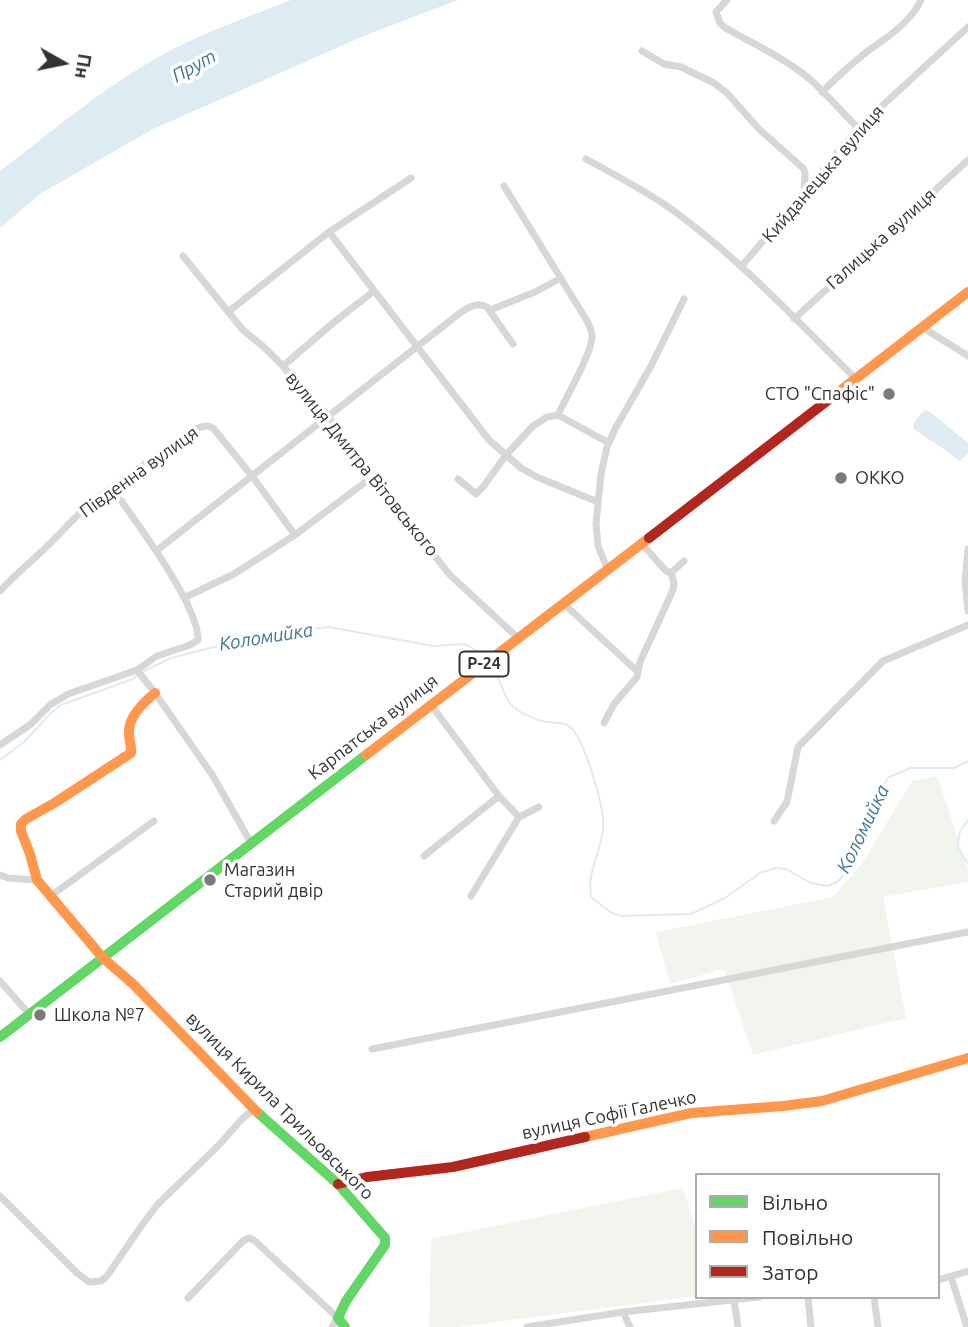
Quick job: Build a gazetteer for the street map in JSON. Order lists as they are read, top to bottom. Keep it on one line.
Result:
{"streets":{"street":["Кийданецька вулиця","Галицька вулиця","вулиця Дмитра Вітовського","Південна вулиця","Р-24","Карпатська вулиця","вулиця Кирила Трильовського","вулиця Софії Галечко"]},"crossings":[["вулиця Дмитра Вітовського","Карпатська вулиця"],["Карпатська вулиця","вулиця Кирила Трильовського"],["вулиця Кирила Трильовського","вулиця Софії Галечко"]],"water":["Прут","Коломийка"],"places":["СТО \"Спафіс\"","ОККО","Магазин Старий двір","Школа №7"],"legend":["Вільно","Повільно","Затор"],"north":"right"}
